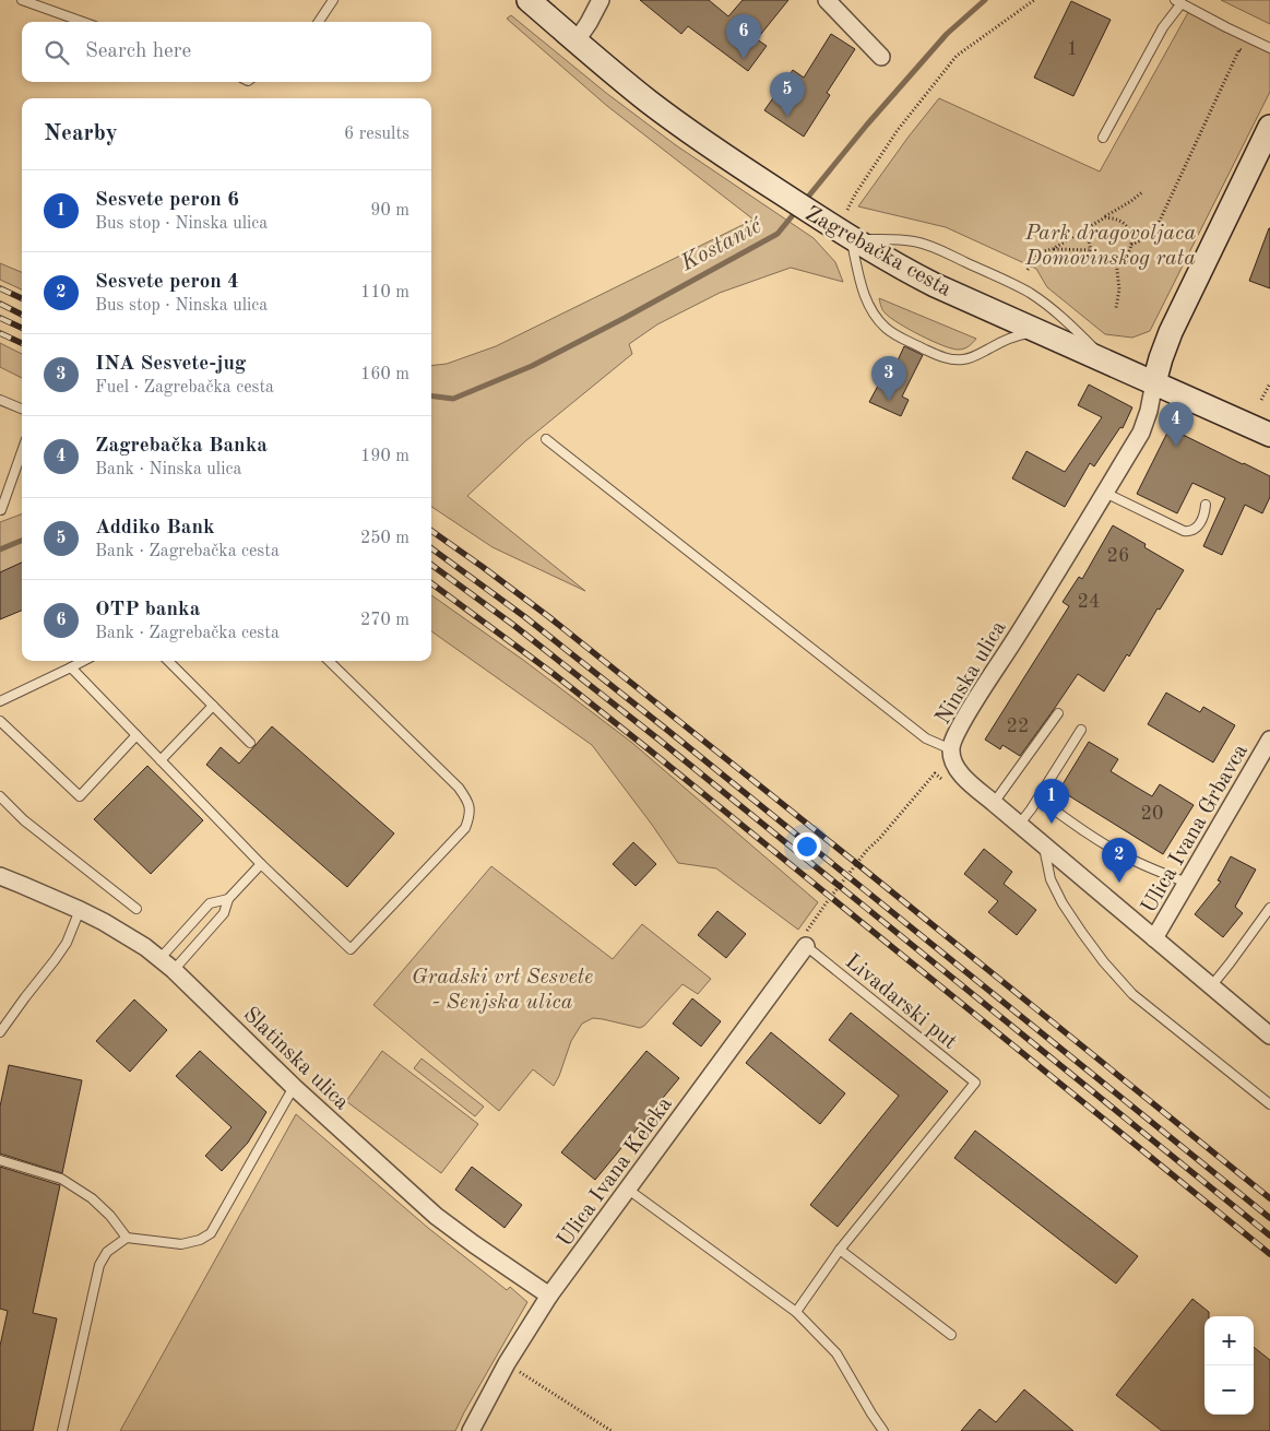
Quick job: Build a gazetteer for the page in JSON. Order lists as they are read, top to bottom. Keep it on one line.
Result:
{"streets":{"main road":["Zagrebačka cesta"],"street":["Ninska ulica","Ulica Ivana Grbavca","Slatinska ulica","Ulica Ivana Keleka"],"lane":["Livadarski put"]},"crossings":[["Zagrebačka cesta","Ninska ulica"],["Ninska ulica","Ulica Ivana Grbavca"],["Livadarski put","Ulica Ivana Keleka"],["Slatinska ulica","Ulica Ivana Keleka"]],"water":["Kostanić"],"parks":["Park dragovoljaca Domovinskog rata","Gradski vrt Sesvete - Senjska ulica"],"house_numbers":["1","26","24","22","20"],"page":{"pins":["6","5","3","4","1","2"],"search":"Search here","heading":["Nearby","6 results"],"list":[{"mark":"1","name":"Sesvete peron 6","note":"Bus stop · Ninska ulica","value":"90 m"},{"mark":"2","name":"Sesvete peron 4","note":"Bus stop · Ninska ulica","value":"110 m"},{"mark":"3","name":"INA Sesvete-jug","note":"Fuel · Zagrebačka cesta","value":"160 m"},{"mark":"4","name":"Zagrebačka Banka","note":"Bank · Ninska ulica","value":"190 m"},{"mark":"5","name":"Addiko Bank","note":"Bank · Zagrebačka cesta","value":"250 m"},{"mark":"6","name":"OTP banka","note":"Bank · Zagrebačka cesta","value":"270 m"}],"map_buttons":["+","−"]}}
